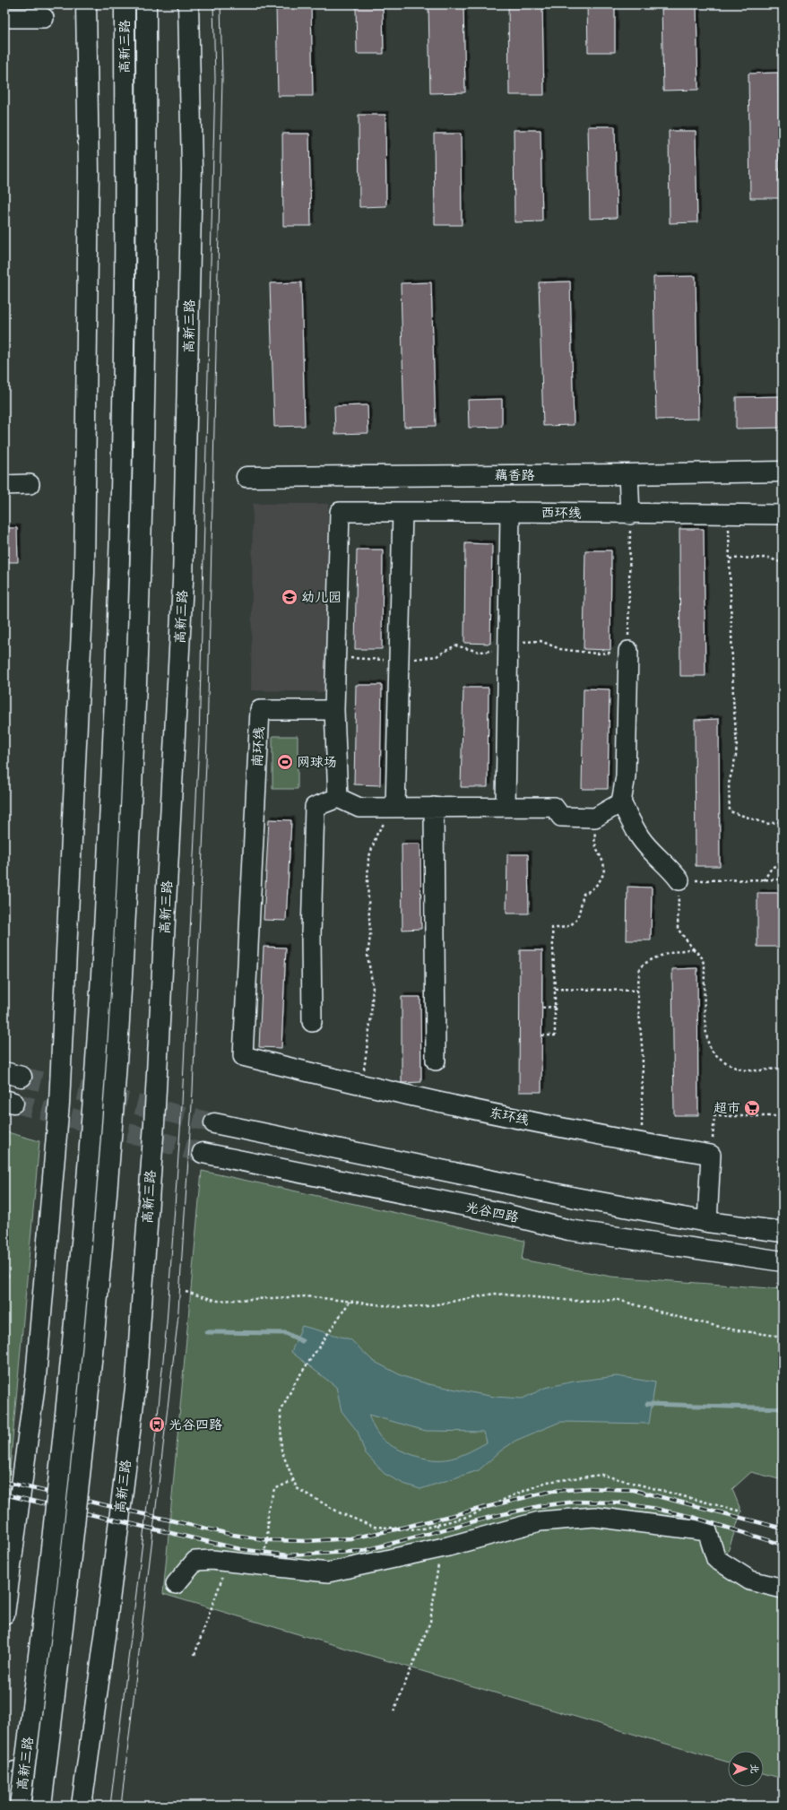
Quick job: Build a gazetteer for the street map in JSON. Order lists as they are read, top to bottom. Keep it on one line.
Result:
{"streets":{"main road":["高新三路","藕香路","光谷四路"],"street":["西环线","南环线","东环线"]},"crossings":[["南环线","东环线"]],"places":{"school or university":["幼儿园"],"sports":["网球场"],"supermarket":["超市"],"bus stop":["光谷四路"]},"north":"right"}
